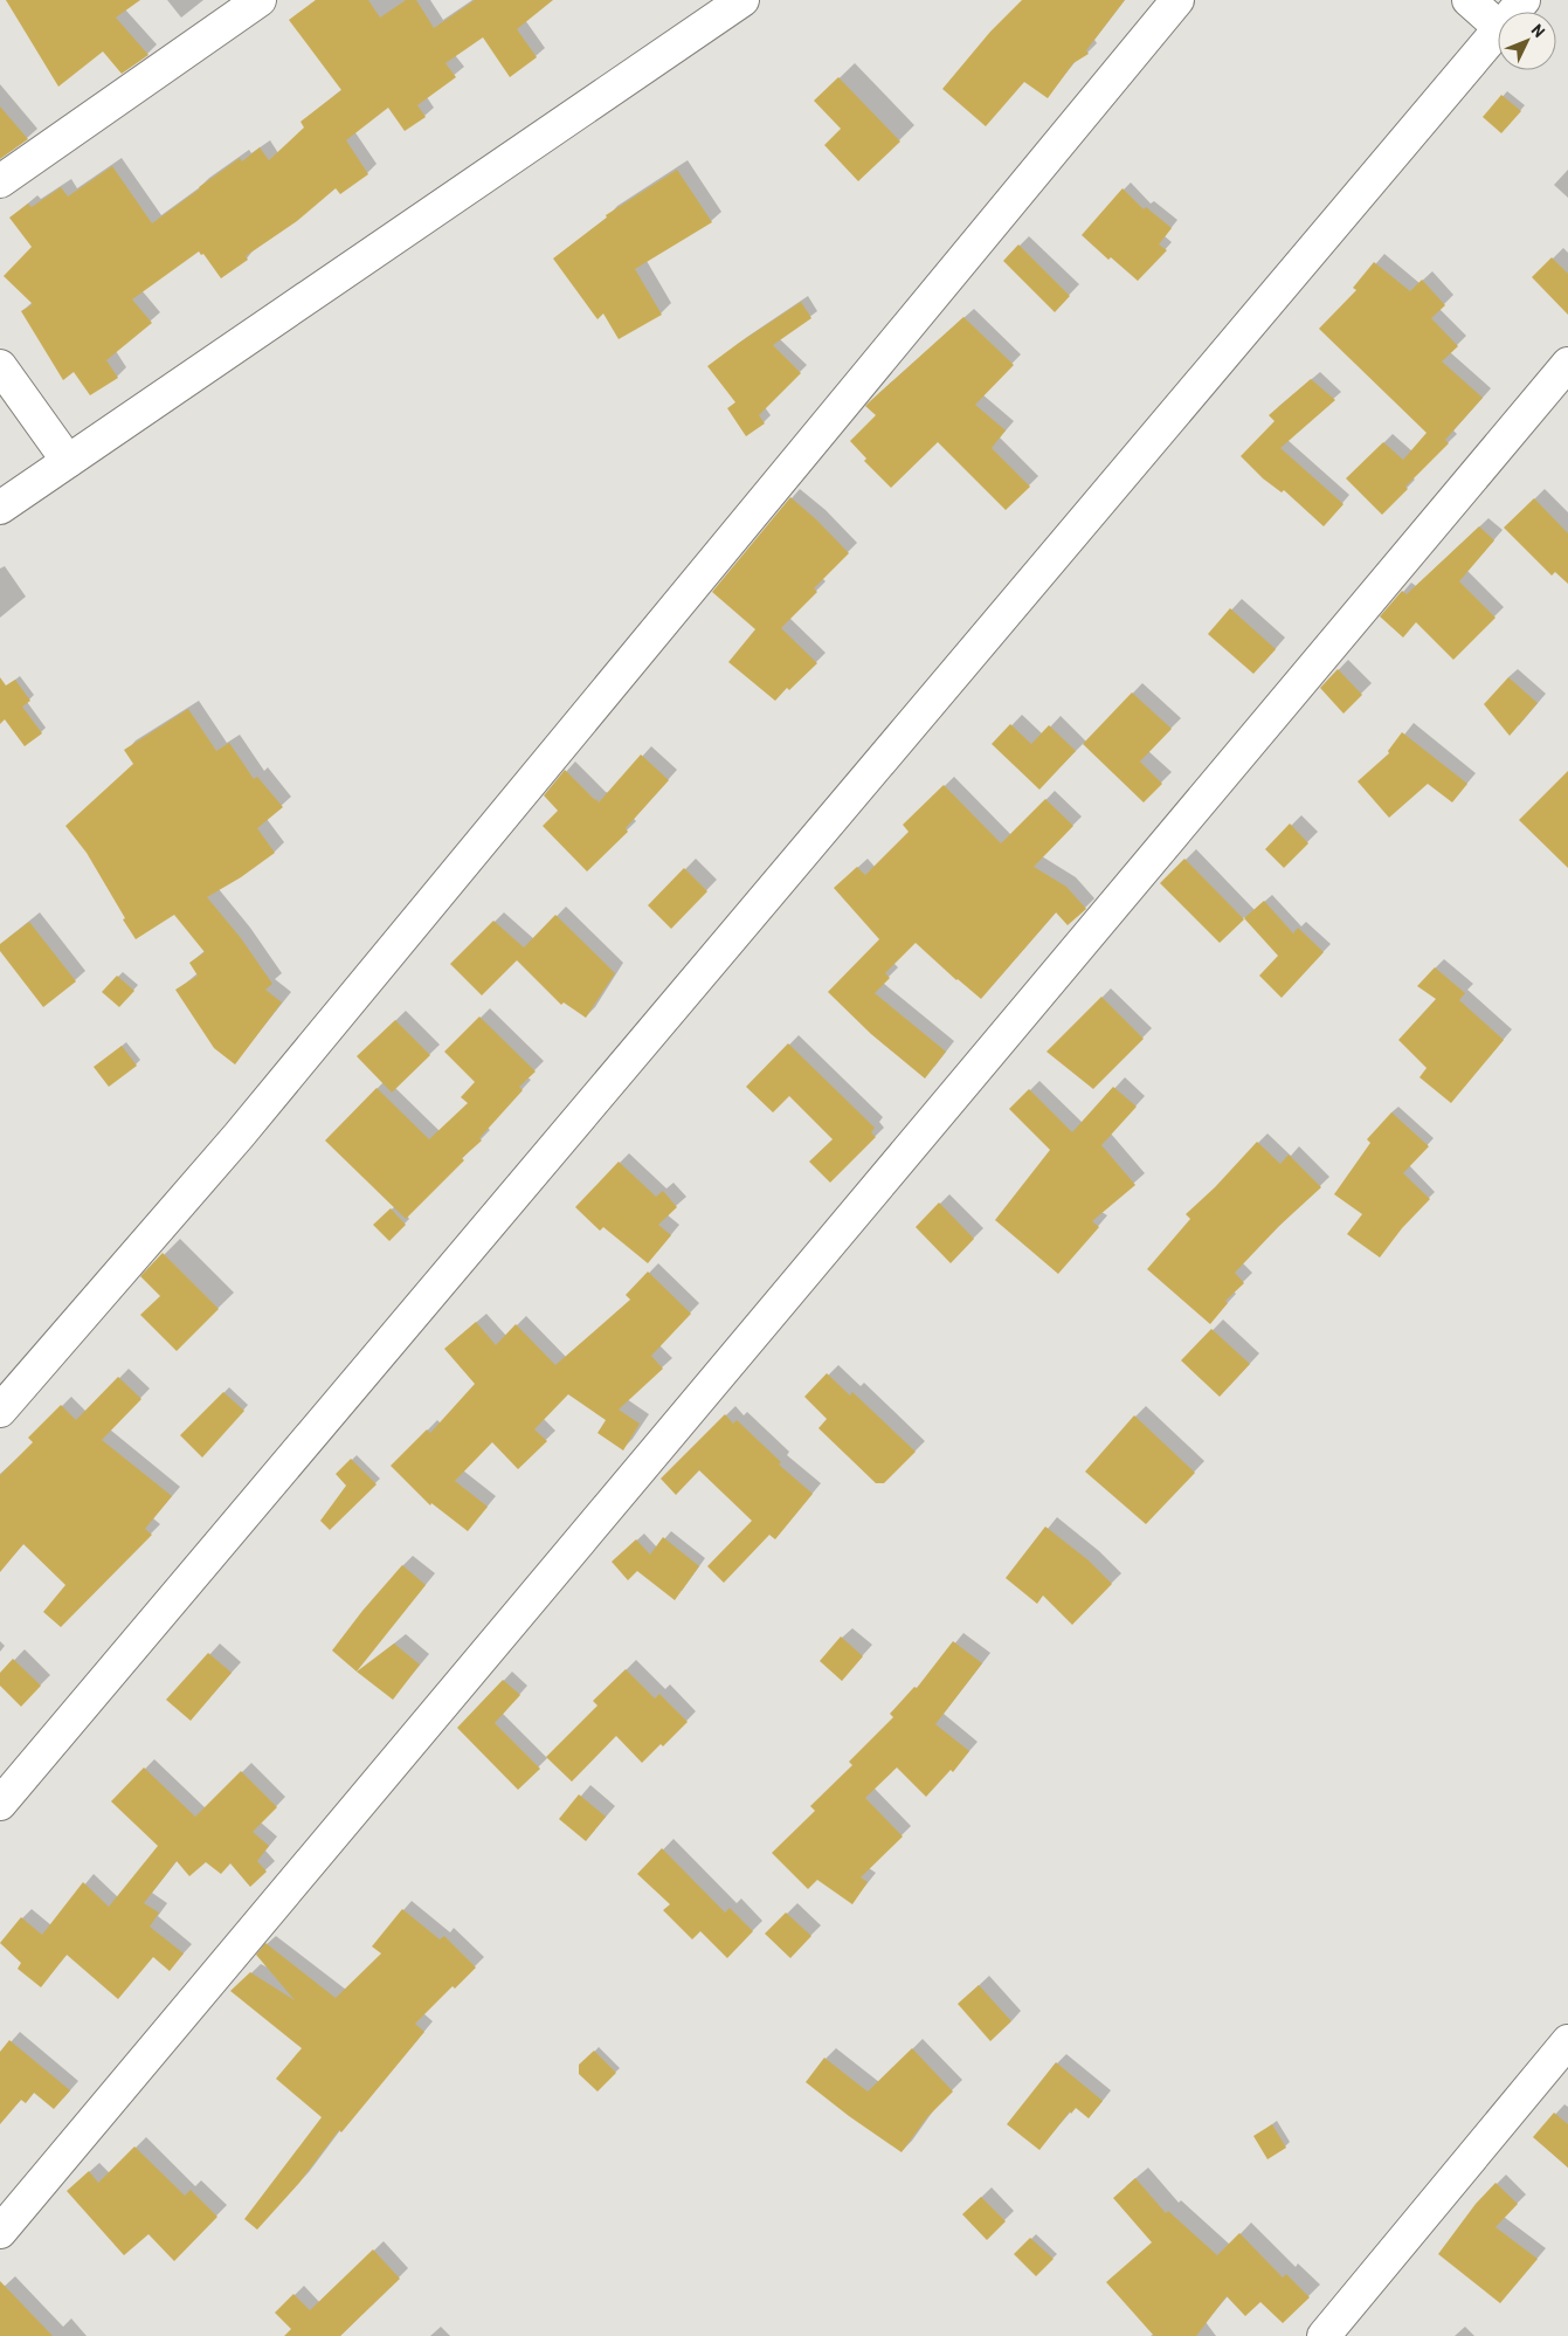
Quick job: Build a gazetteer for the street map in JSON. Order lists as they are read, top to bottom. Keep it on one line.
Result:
{"north":"top right"}
